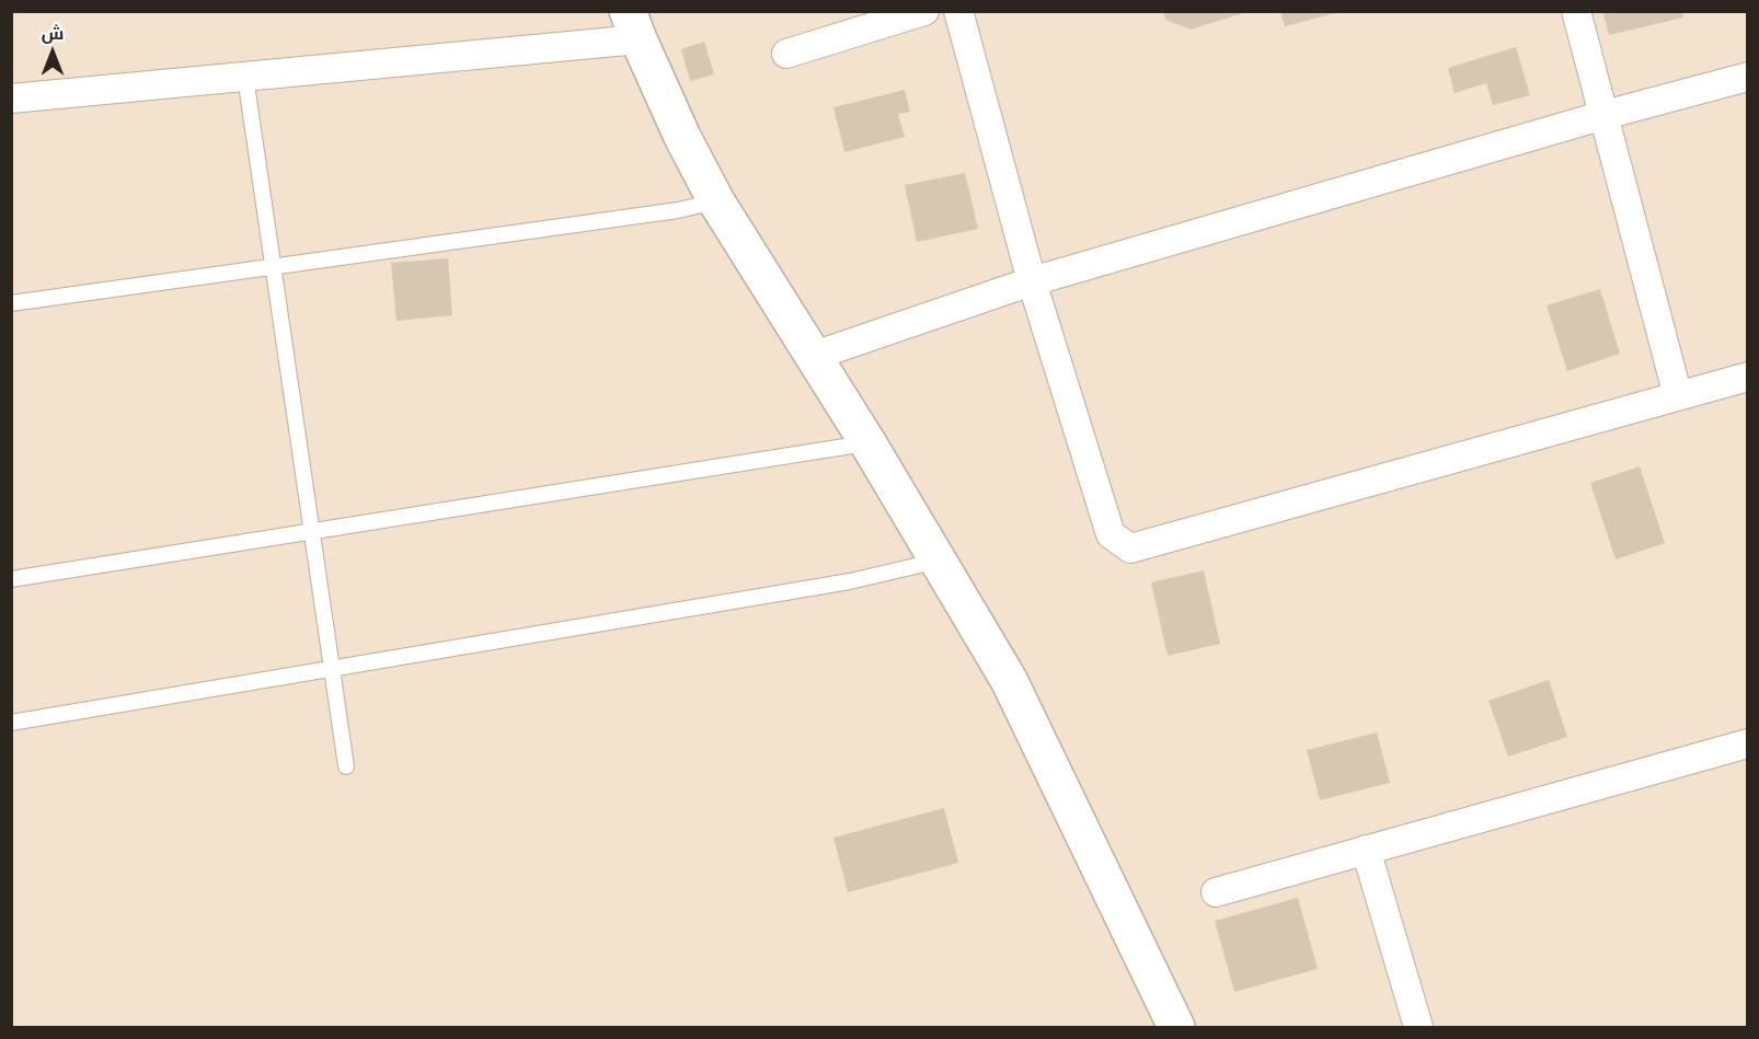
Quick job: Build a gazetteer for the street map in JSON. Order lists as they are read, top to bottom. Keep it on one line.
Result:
{"north":"top"}
